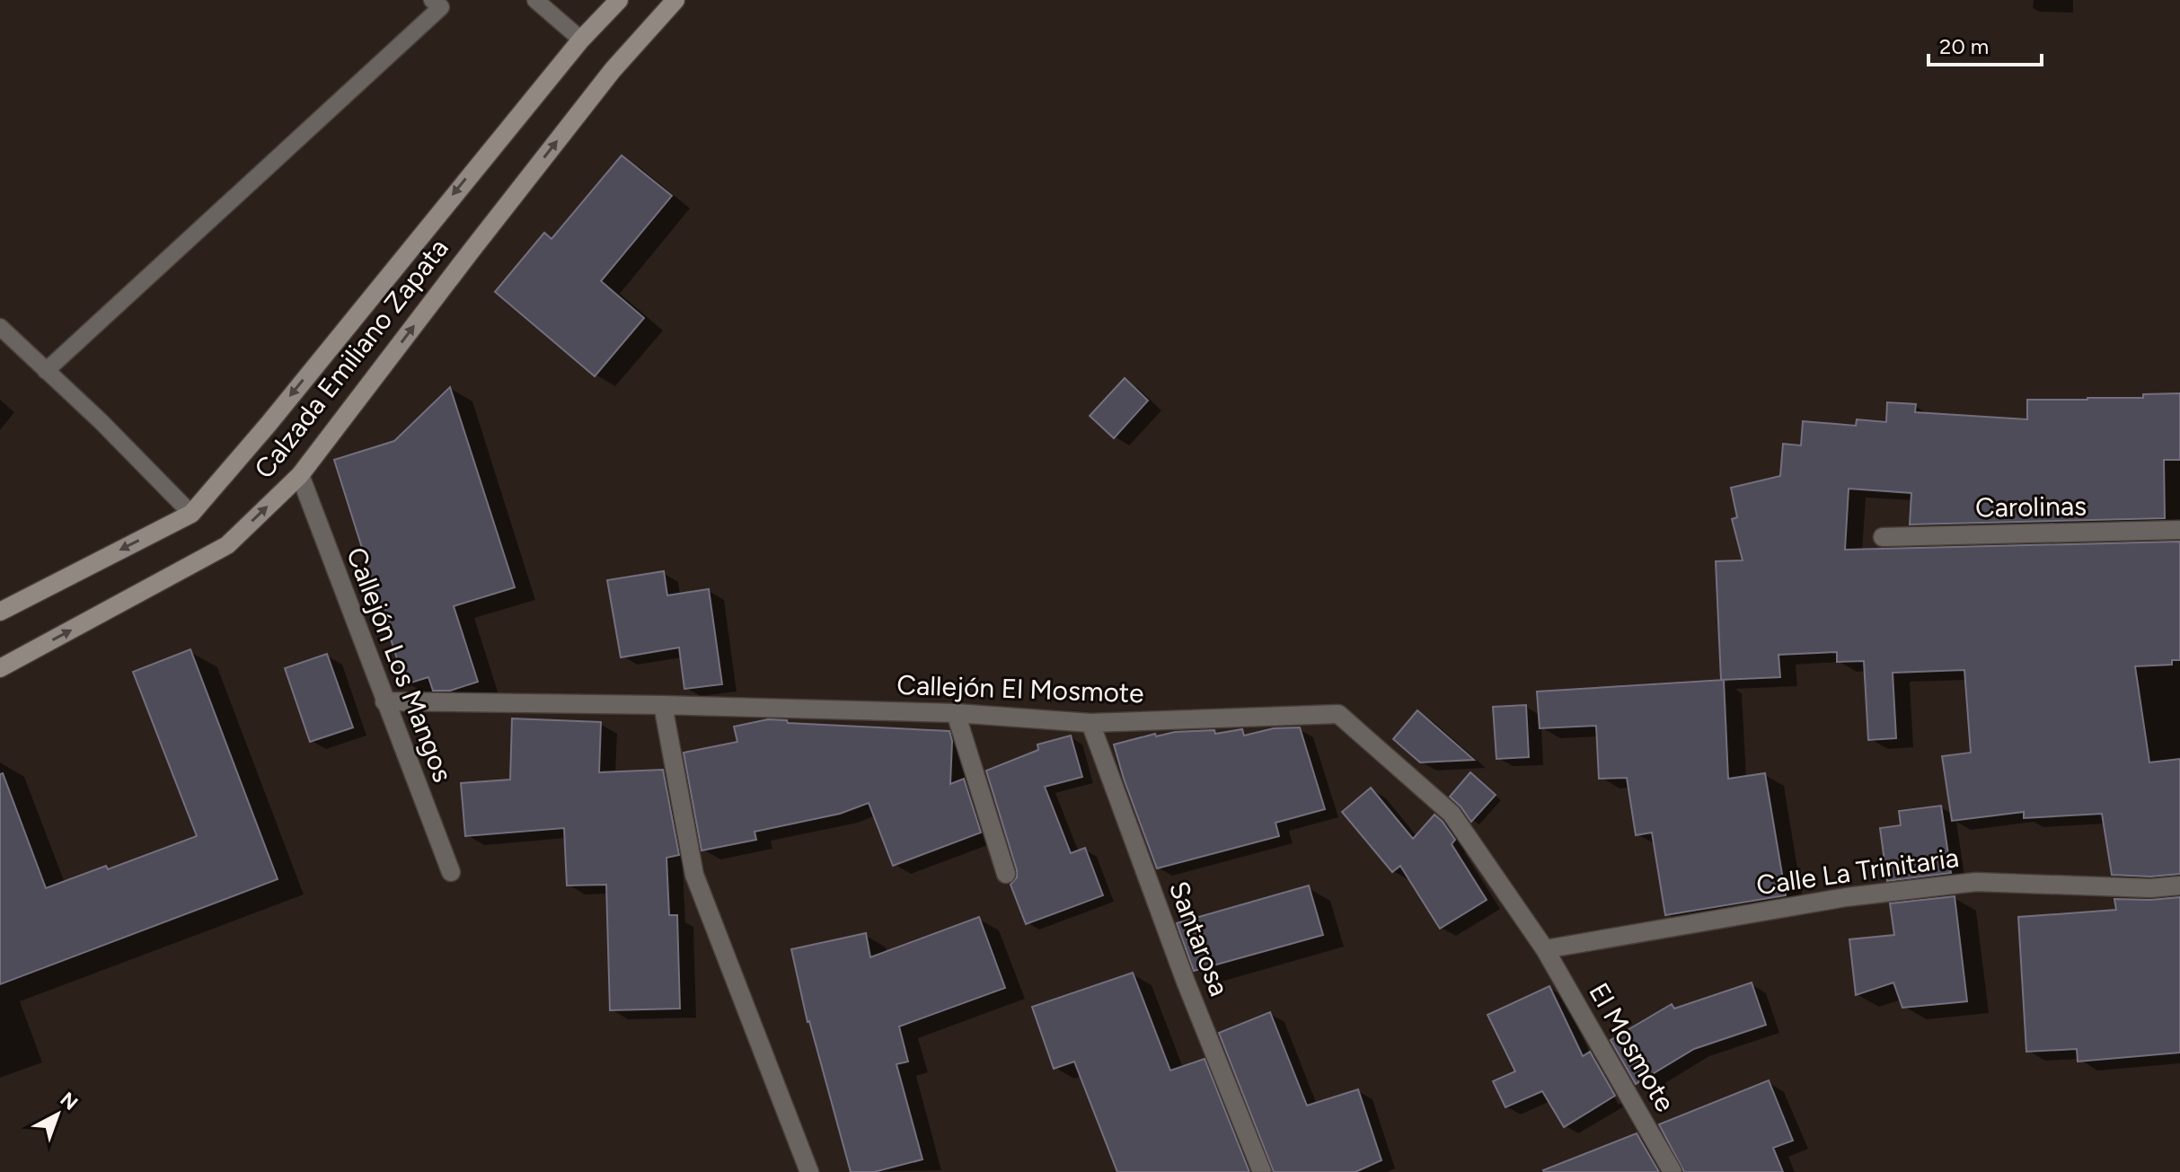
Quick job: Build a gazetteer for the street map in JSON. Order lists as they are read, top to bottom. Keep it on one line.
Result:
{"streets":{"main road":["Calzada Emiliano Zapata"],"street":["Carolinas","Callejón Los Mangos","Callejón El Mosmote","Calle La Trinitaria","Santarosa","El Mosmote"]},"crossings":[["Calzada Emiliano Zapata","Callejón Los Mangos"],["Callejón Los Mangos","Callejón El Mosmote"],["Callejón El Mosmote","Calle La Trinitaria"],["Callejón El Mosmote","Santarosa"],["Callejón El Mosmote","El Mosmote"],["Calle La Trinitaria","El Mosmote"]],"scale_bar":"20 m","north":"top right"}
